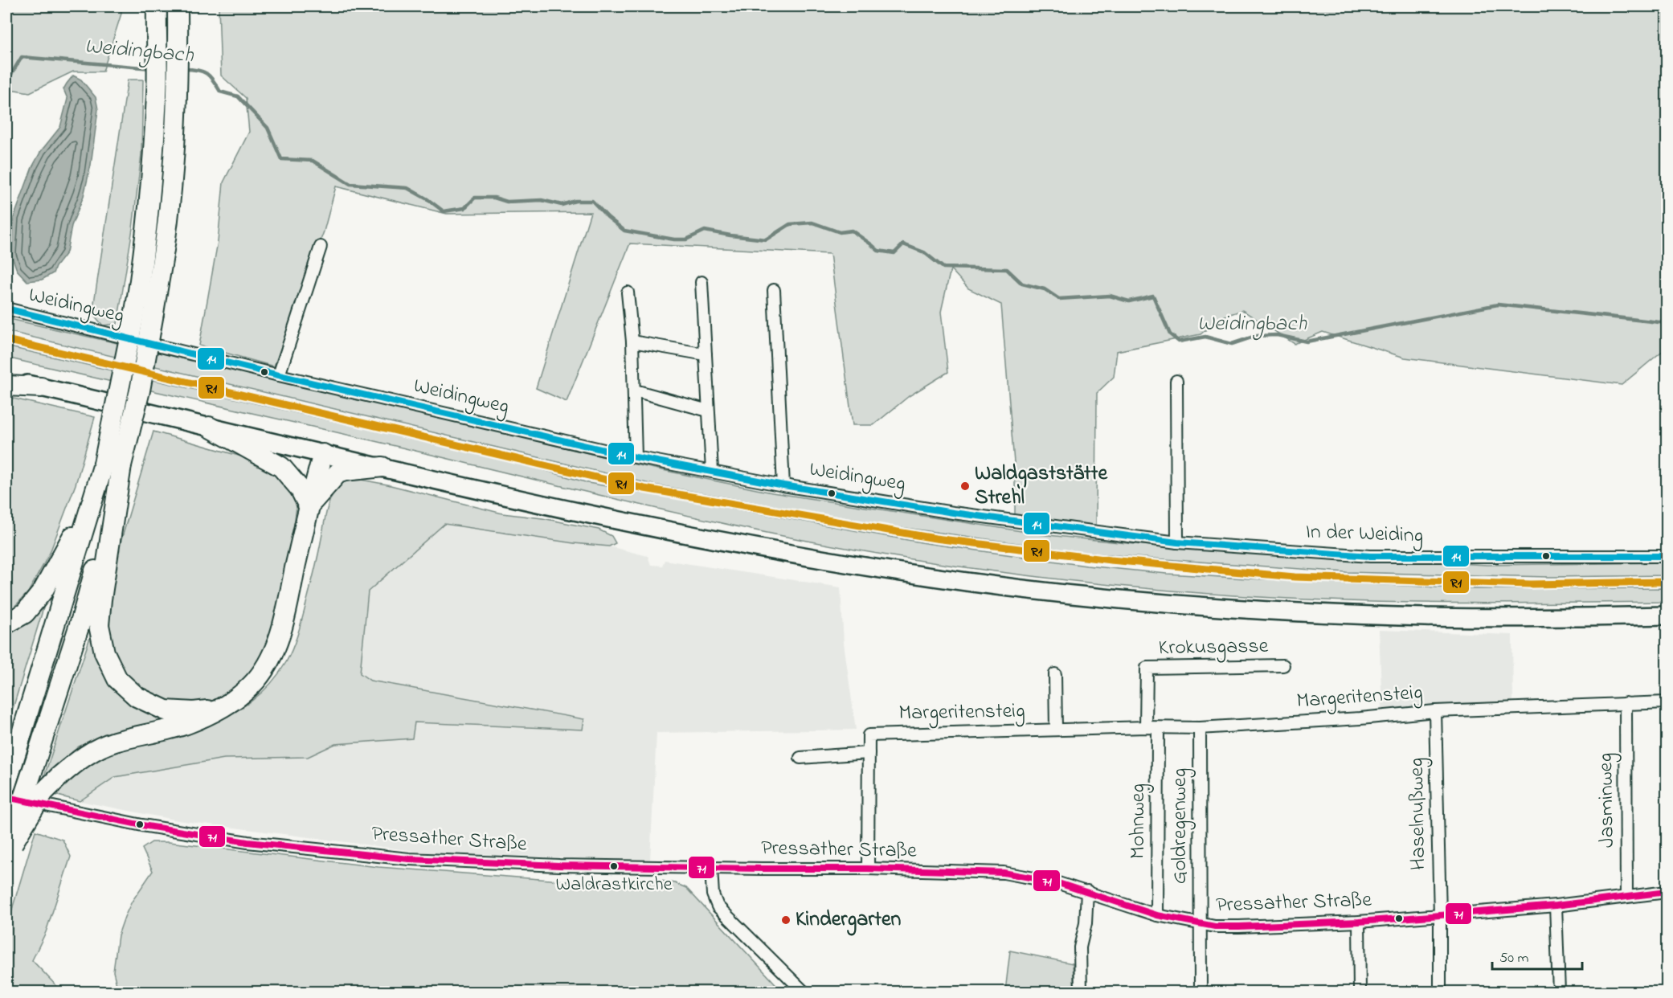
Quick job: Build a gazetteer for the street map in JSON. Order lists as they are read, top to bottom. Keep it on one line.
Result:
{"streets":{"street":["Weidingweg","In der Weiding","Krokusgasse","Margeritensteig","Jasminweg","Haselnußweg","Mohnweg","Goldregenweg","Pressather Straße"]},"crossings":[["Weidingweg","In der Weiding"],["Krokusgasse","Margeritensteig"],["Margeritensteig","Jasminweg"],["Margeritensteig","Haselnußweg"],["Margeritensteig","Mohnweg"],["Margeritensteig","Goldregenweg"],["Jasminweg","Pressather Straße"],["Haselnußweg","Pressather Straße"],["Mohnweg","Pressather Straße"],["Goldregenweg","Pressather Straße"]],"water":["Weidingbach"],"places":["Waldgaststätte Strehl","Waldrastkirche","Kindergarten"],"lines":["transit line 14","transit line R1","transit line 71"],"scale_bar":"50 m"}
